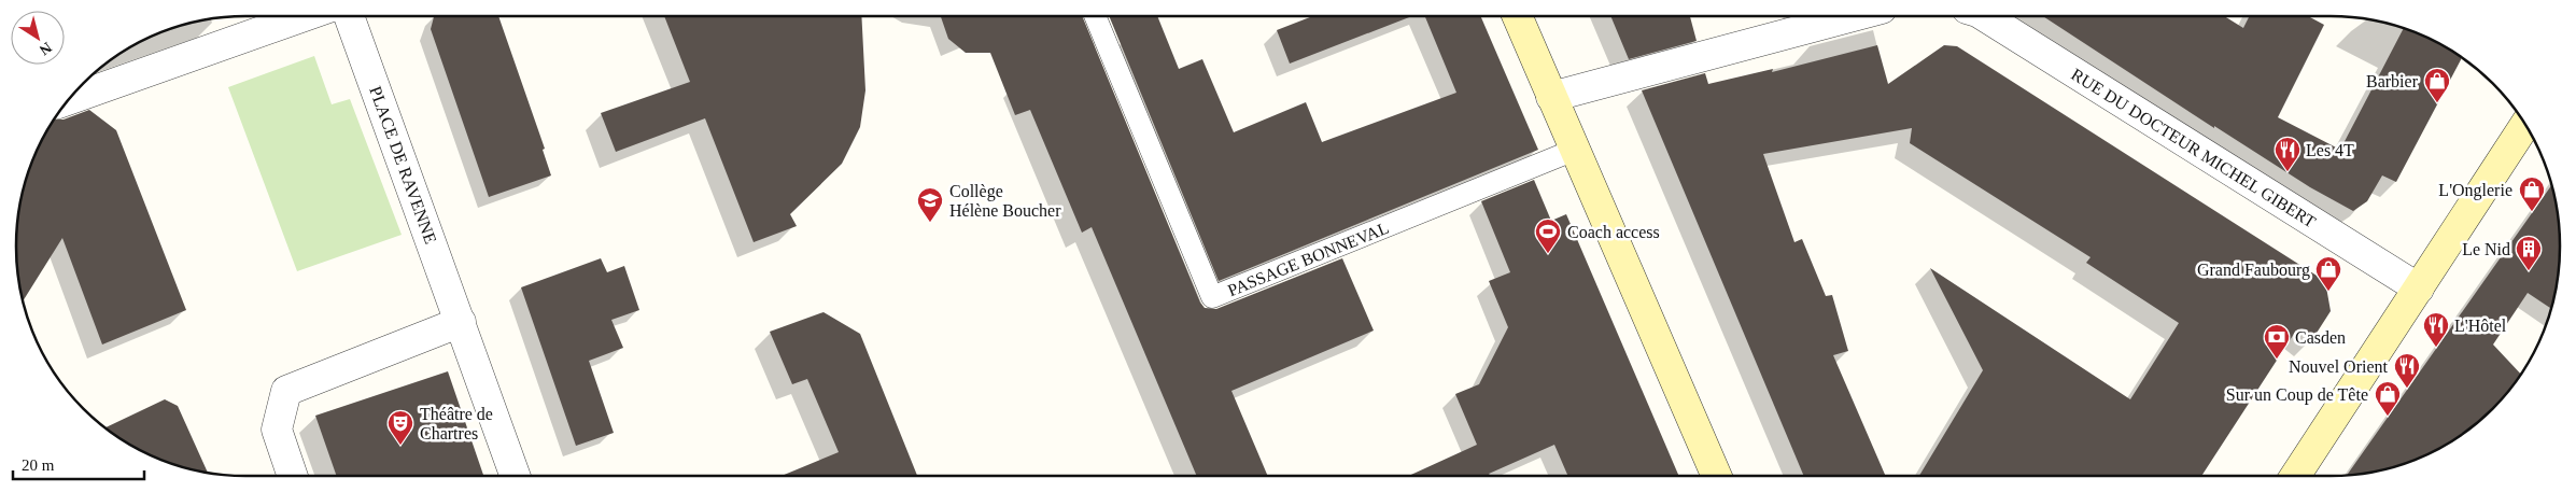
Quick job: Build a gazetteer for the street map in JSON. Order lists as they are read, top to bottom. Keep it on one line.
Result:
{"streets":{"street":["RUE DU DOCTEUR MICHEL GIBERT","PLACE DE RAVENNE"],"lane":["PASSAGE BONNEVAL"]},"places":{"shop":["Barbier","L'Onglerie","Grand Faubourg","Sur un Coup de Tête"],"restaurant":["Les 4T","L'Hôtel","Nouvel Orient"],"school or university":["Collège Hélène Boucher"],"sports":["Coach access"],"building":["Le Nid"],"bank":["Casden"],"theatre":["Théâtre de Chartres"]},"scale_bar":"20 m","north":"bottom right"}
